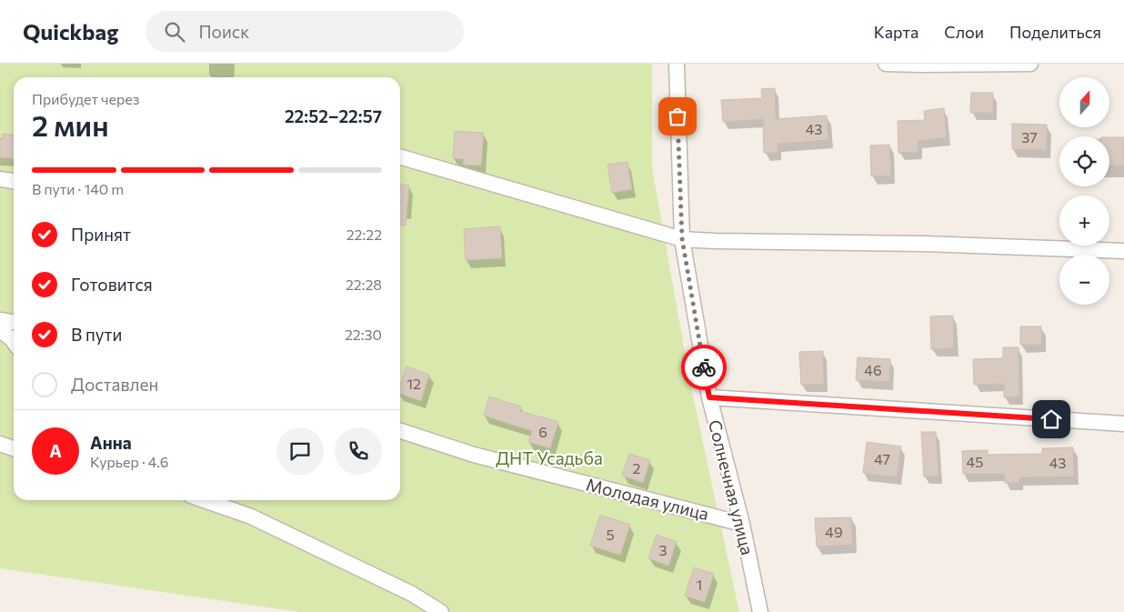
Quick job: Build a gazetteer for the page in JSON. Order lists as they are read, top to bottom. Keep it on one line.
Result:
{"streets":{"street":["Солнечная улица","Молодая улица"]},"crossings":[["Солнечная улица","Молодая улица"]],"parks":["ДНТ Усадьба"],"house_numbers":["43","37","46","12","6","47","45","43","2","49","5","3","1"],"north":"top","page":{"header":"Quickbag","search":"Поиск","nav":["Карта","Слои","Поделиться"],"map_buttons":["+","−"],"heading":["2 мин","Прибудет через","22:52–22:57"],"panel":["Анна","Курьер · 4.6"],"bar":"В пути · 140 m","list":[["Принят","22:22"],["Готовится","22:28"],["В пути","22:30"],"Доставлен"],"round":"А"}}
